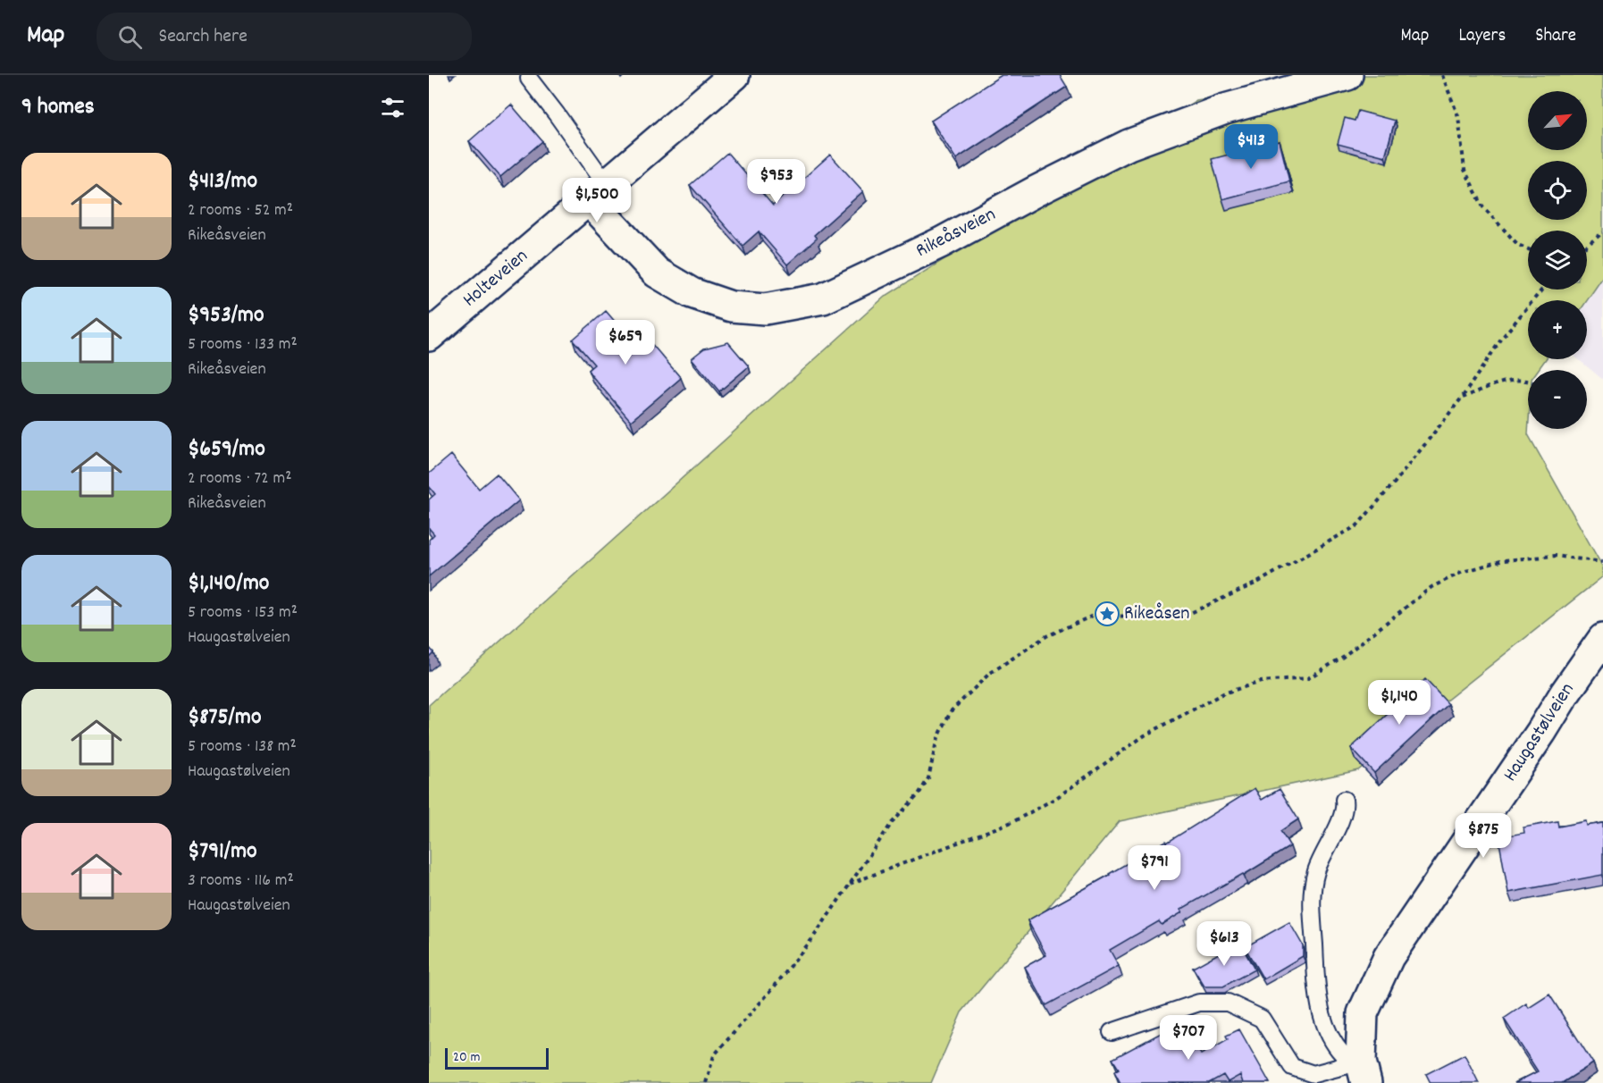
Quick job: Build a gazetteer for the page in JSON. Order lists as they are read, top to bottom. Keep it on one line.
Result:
{"streets":{"street":["Rikeåsveien","Holteveien","Haugastølveien"]},"crossings":[["Rikeåsveien","Holteveien"]],"places":{"place":["Rikeåsen"]},"scale_bar":"20 m","north":"top right","page":{"header":"Map","search":"Search here","nav":["Map","Layers","Share"],"heading":"9 homes","map_buttons":["+","−"],"price":["$413","$953","$1,500","$659","$1,140","$875","$791","$613","$707"],"list":[{"name":"$413/mo","note":"2 rooms · 52 m² · Rikeåsveien"},{"name":"$953/mo","note":"5 rooms · 133 m² · Rikeåsveien"},{"name":"$659/mo","note":"2 rooms · 72 m² · Rikeåsveien"},{"name":"$1,140/mo","note":"5 rooms · 153 m² · Haugastølveien"},{"name":"$875/mo","note":"5 rooms · 138 m² · Haugastølveien"},{"name":"$791/mo","note":"3 rooms · 116 m² · Haugastølveien"}],"scale":"20 m"}}
